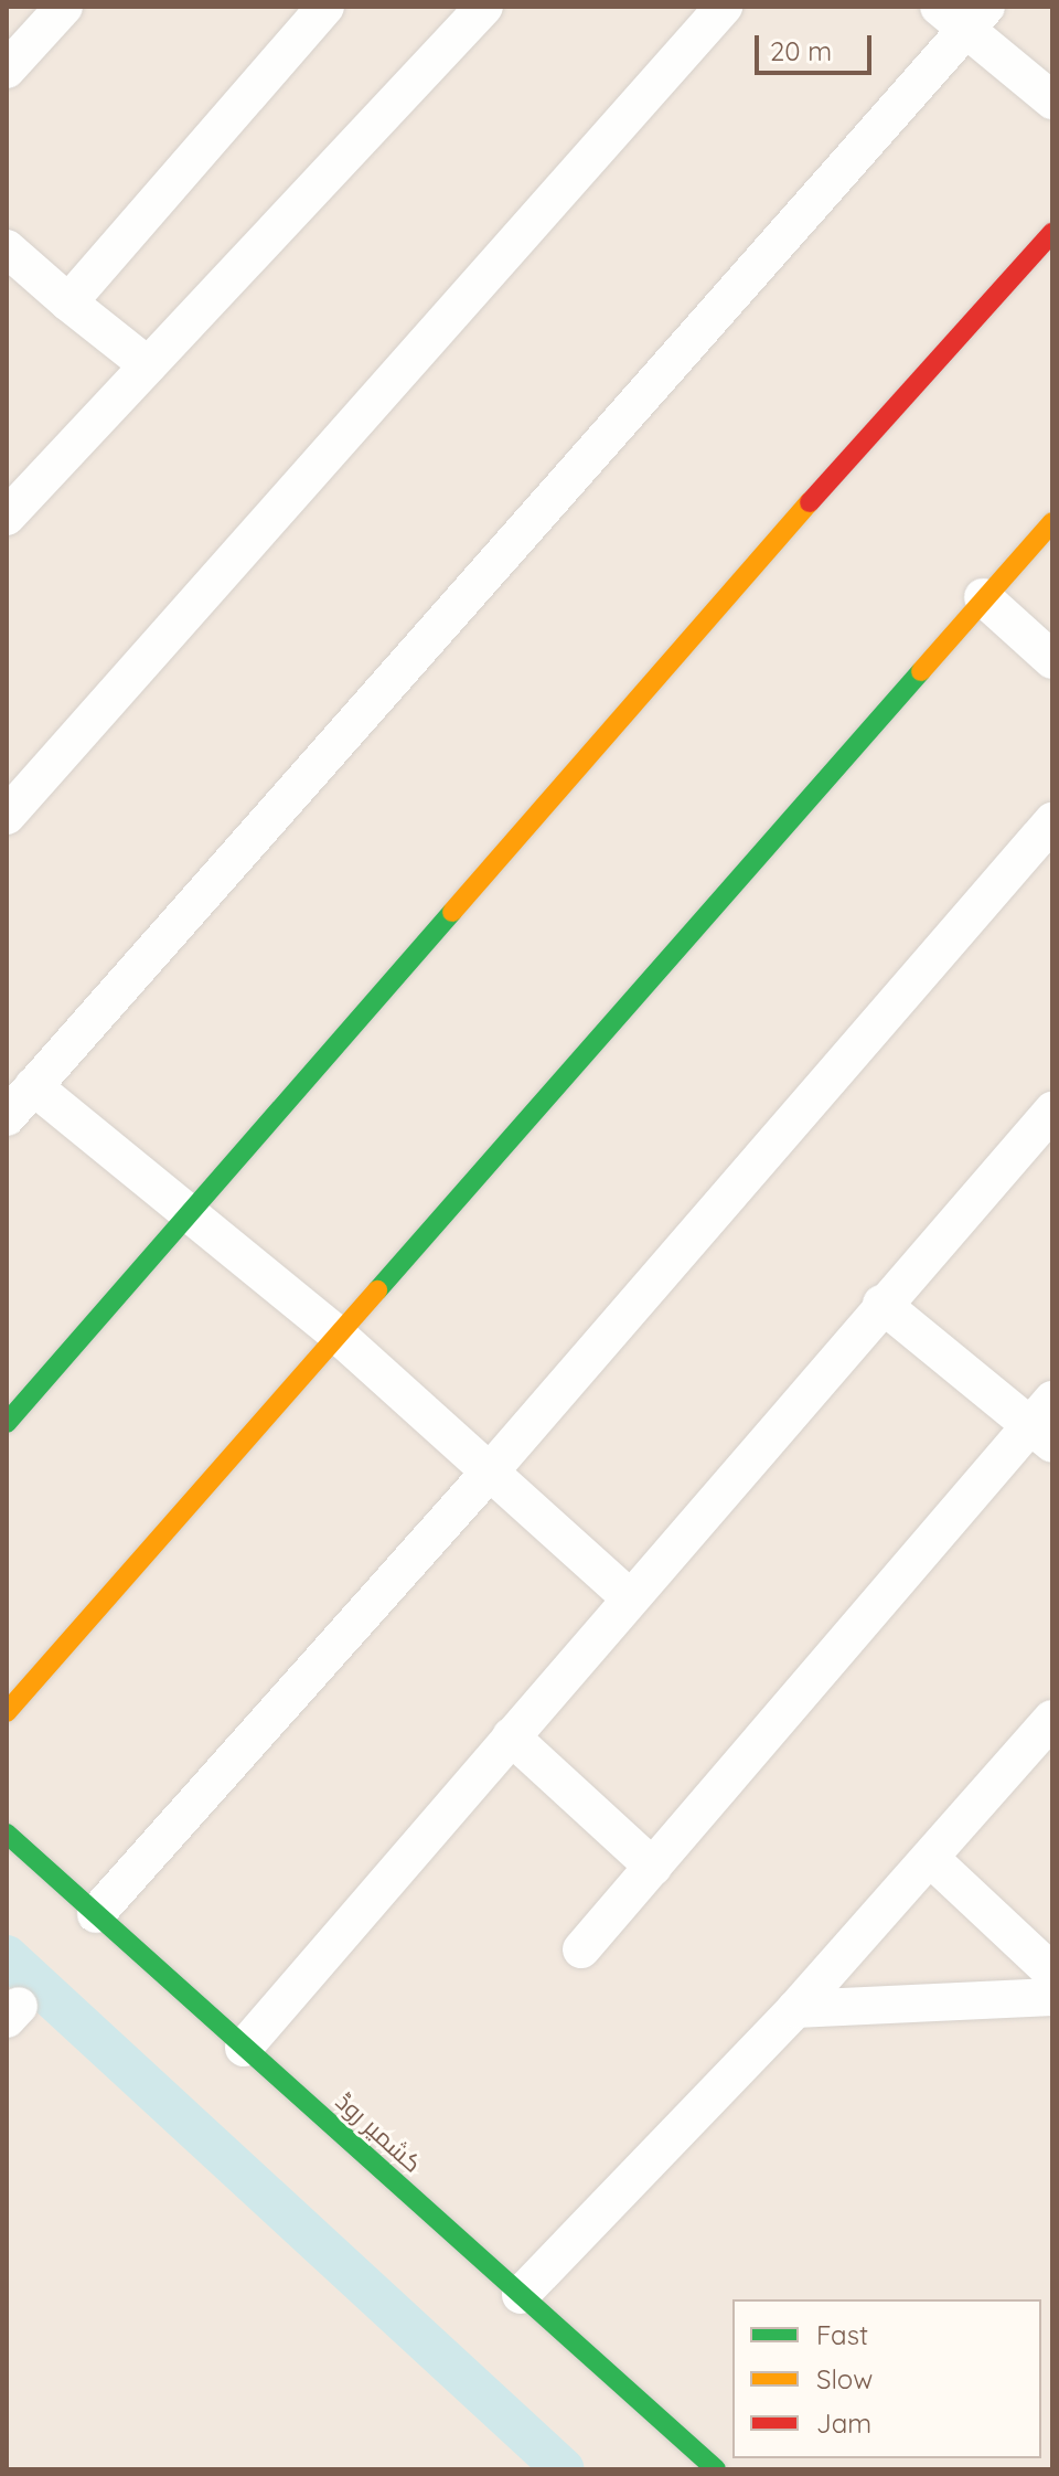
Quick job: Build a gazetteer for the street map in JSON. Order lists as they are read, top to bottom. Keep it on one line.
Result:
{"streets":{"street":["کشمیر روڈ"]},"legend":["Fast","Slow","Jam"],"scale_bar":"20 m"}
